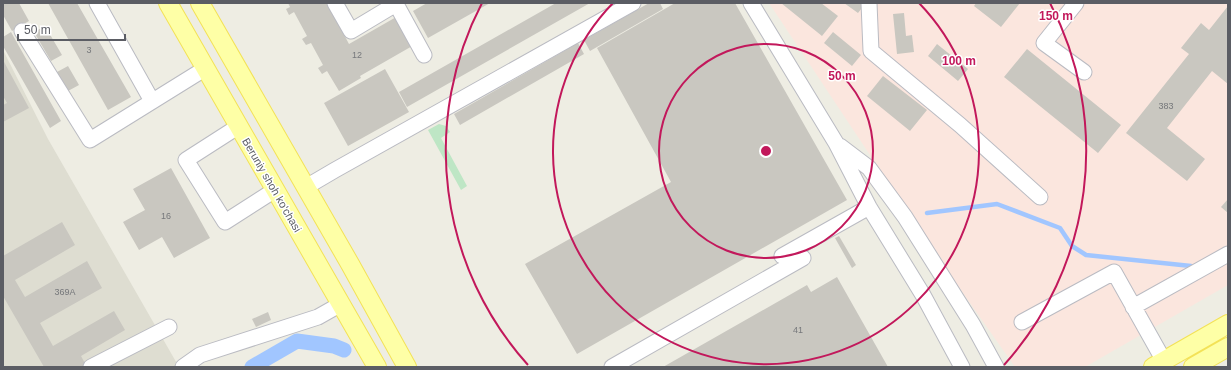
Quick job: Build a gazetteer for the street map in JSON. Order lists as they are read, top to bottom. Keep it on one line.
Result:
{"streets":{"main road":["Beruniy shoh ko'chasi"]},"house_numbers":["3","12","383","16","369A","41"],"scale_bar":"50 m","rings":["150 m","100 m","50 m"]}
